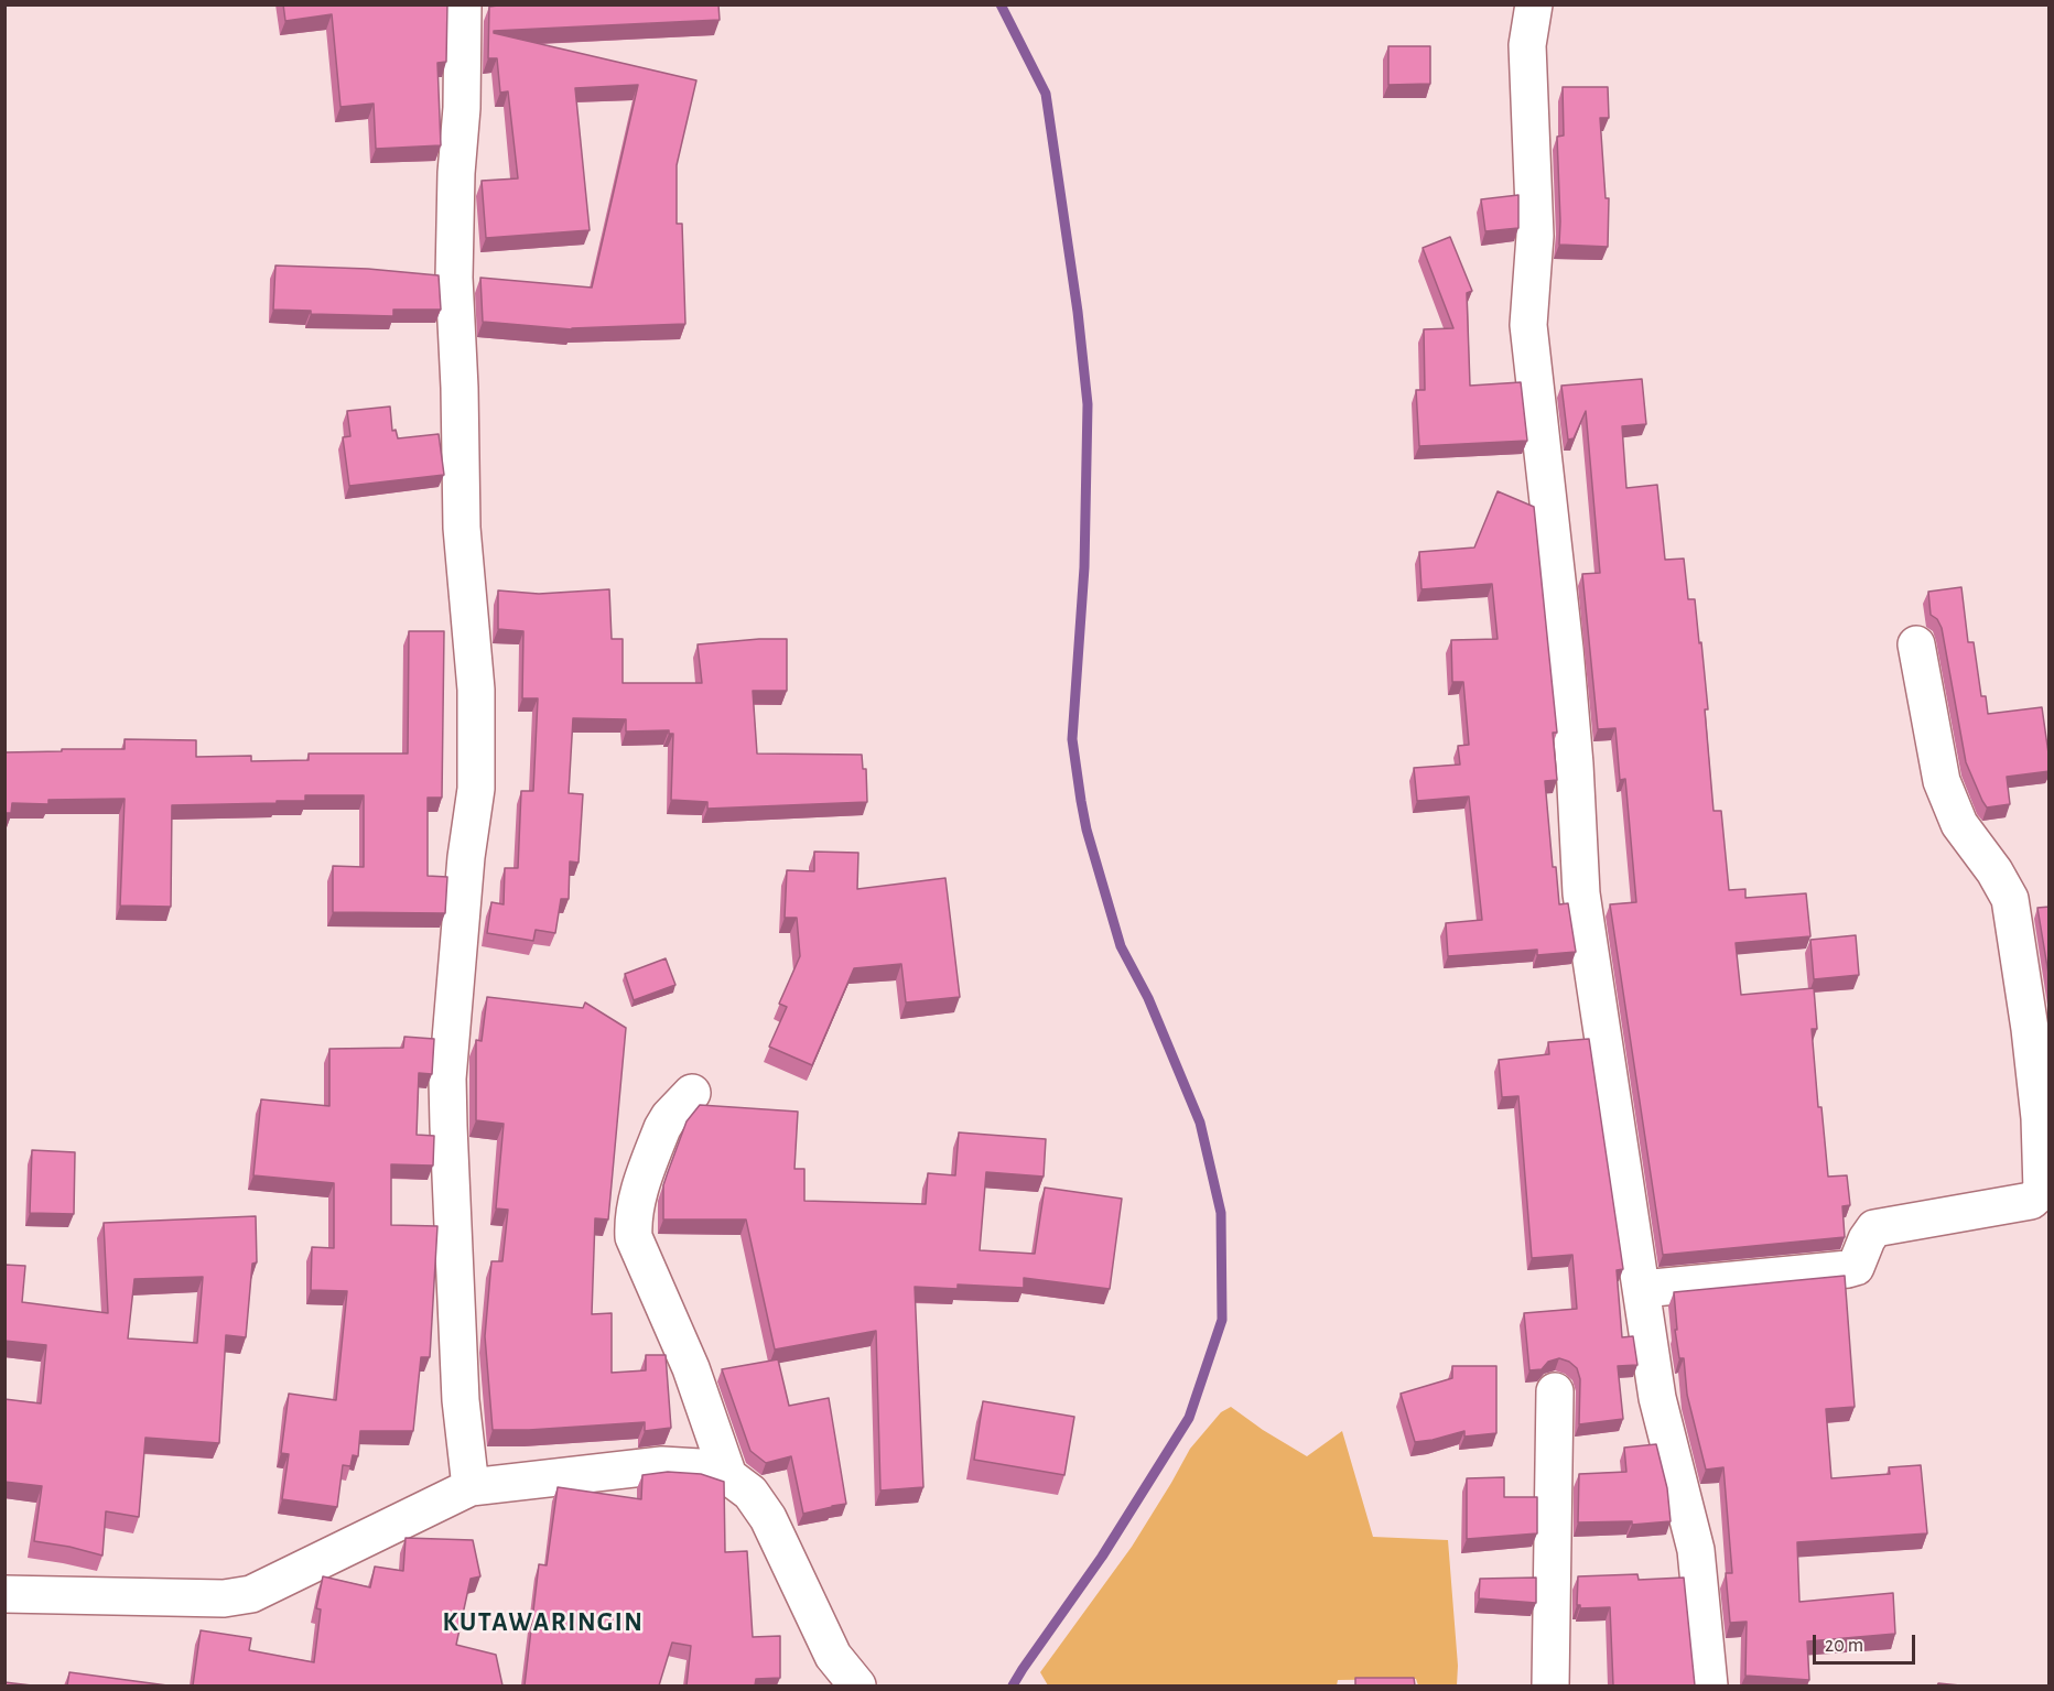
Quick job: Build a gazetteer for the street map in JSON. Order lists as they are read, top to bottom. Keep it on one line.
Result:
{"districts":["KUTAWARINGIN"],"scale_bar":"20 m"}
